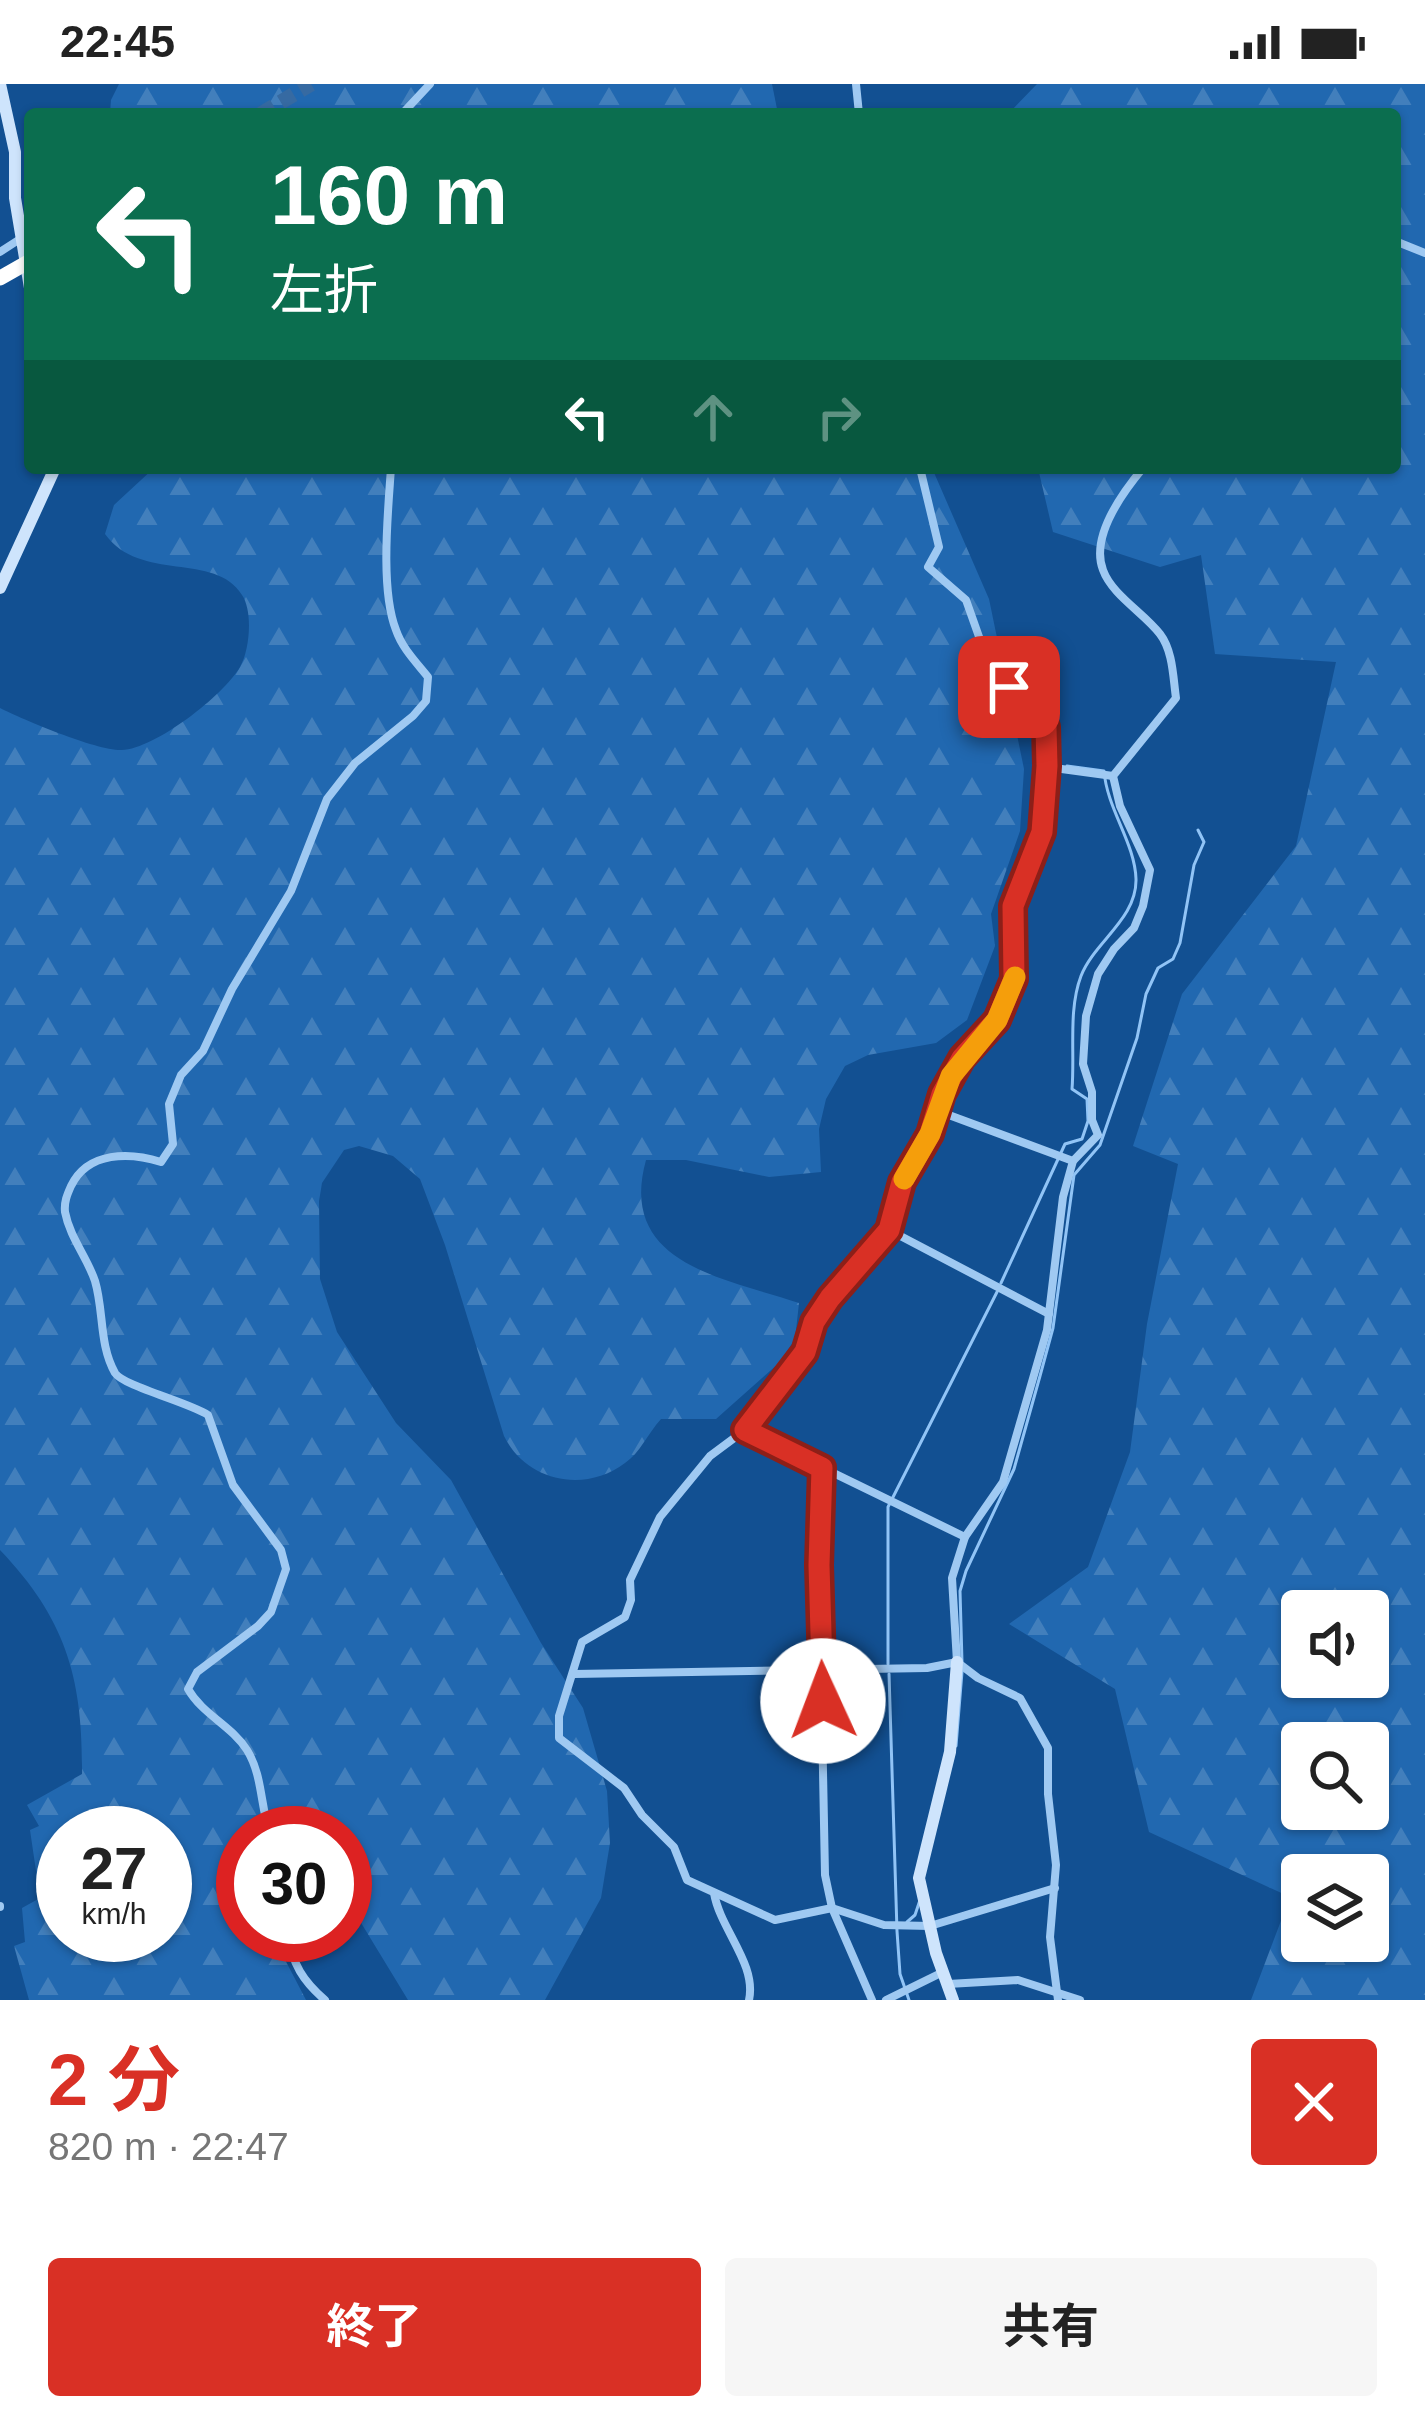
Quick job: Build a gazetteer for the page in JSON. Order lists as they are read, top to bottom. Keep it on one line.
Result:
{"page":{"status":"22:45","turn":["160 m","左折"],"speed":"27 km/h","limit":"30","heading":["2 分","820 m · 22:47"],"buttons":["終了","共有"]}}
